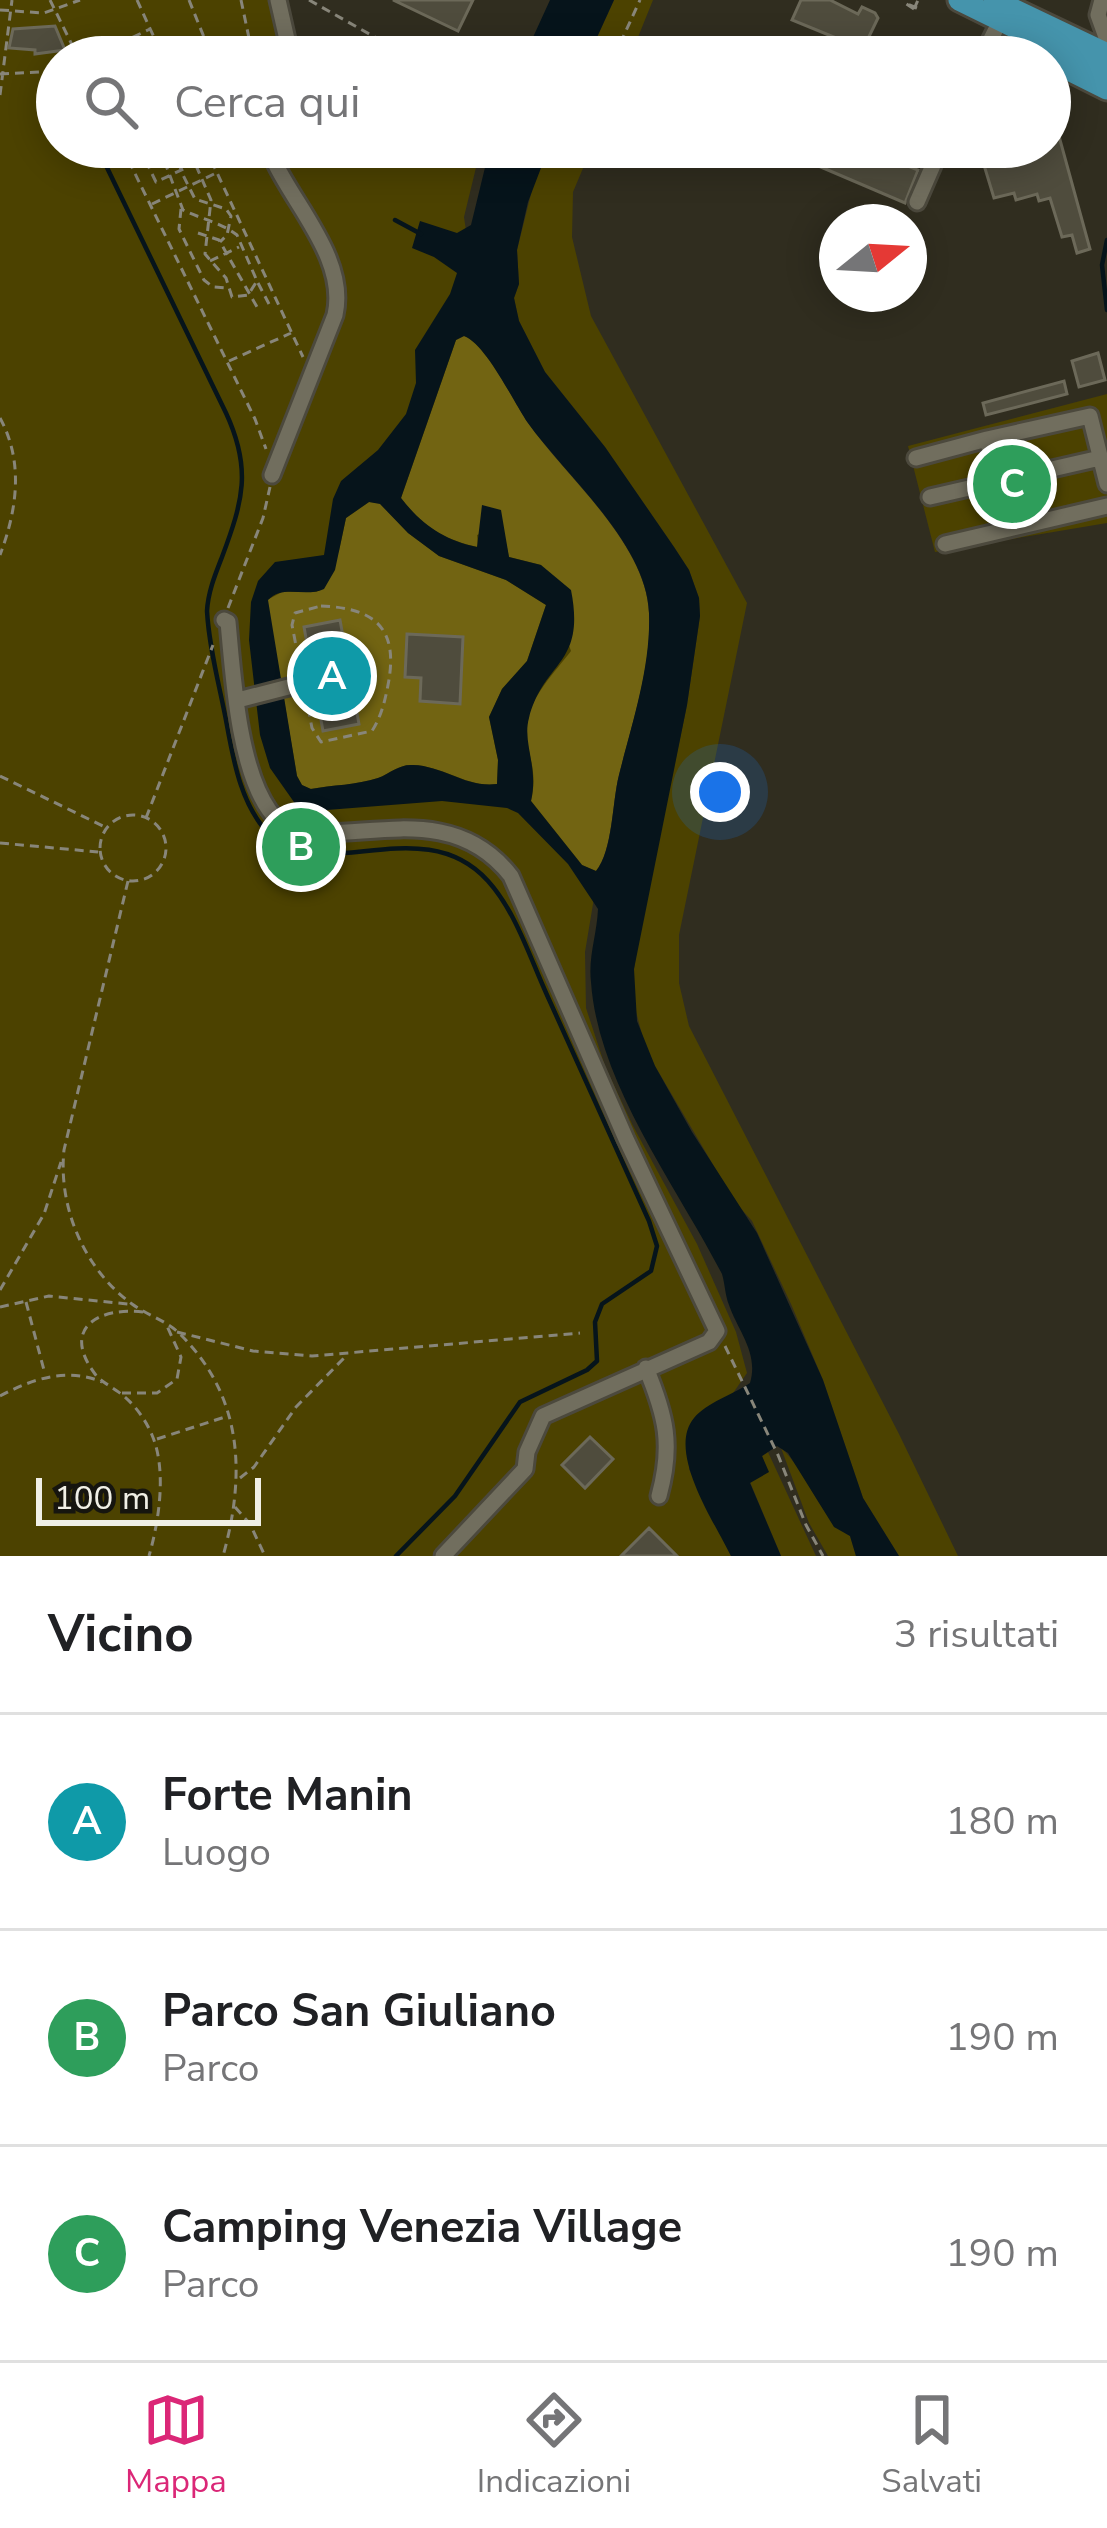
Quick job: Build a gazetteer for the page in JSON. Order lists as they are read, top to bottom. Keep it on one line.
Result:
{"scale_bar":"100 m","north":"right","page":{"search":"Cerca qui","pins":["C","A","B"],"scale":"100 m","heading":["Vicino","3 risultati"],"list":[{"mark":"A","name":"Forte Manin","note":"Luogo","value":"180 m"},{"mark":"B","name":"Parco San Giuliano","note":"Parco","value":"190 m"},{"mark":"C","name":"Camping Venezia Village","note":"Parco","value":"190 m"}],"nav":["Mappa","Indicazioni","Salvati"]}}
